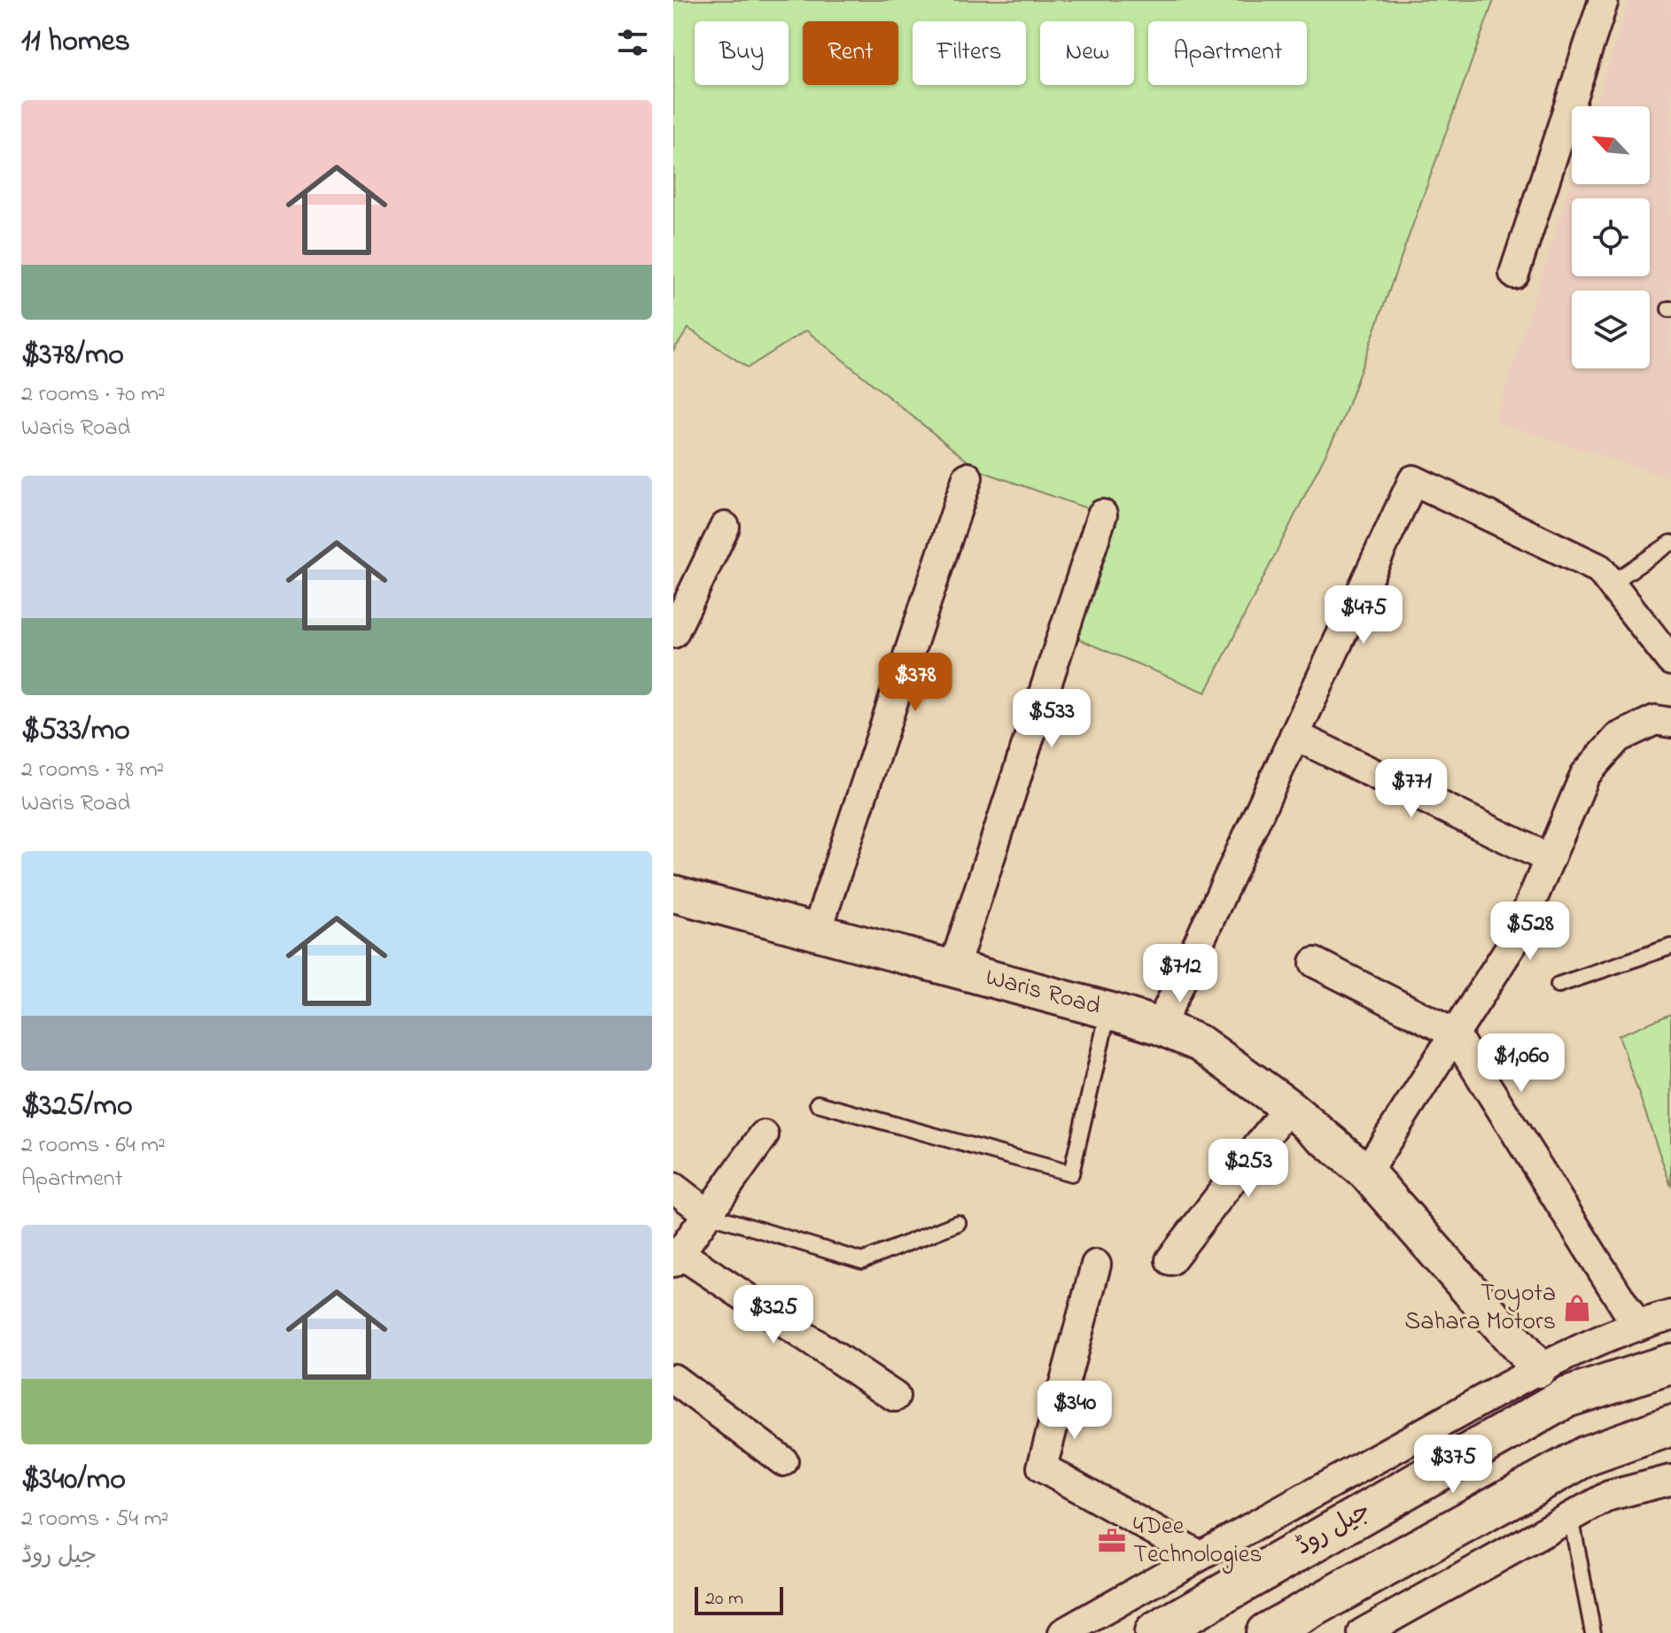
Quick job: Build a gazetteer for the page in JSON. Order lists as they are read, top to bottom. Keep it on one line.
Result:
{"streets":{"main road":["جیل روڈ"],"street":["Waris Road"]},"places":{"shop":["Toyota Sahara Motors"],"office":["4Dee Technologies"]},"scale_bar":"20 m","north":"top left","page":{"heading":"11 homes","chip":["Buy","Rent","Filters","New","Apartment"],"list":[{"name":"$378/mo","note":"2 rooms · 70 m² · Waris Road"},{"name":"$533/mo","note":"2 rooms · 78 m² · Waris Road"},{"name":"$325/mo","note":"2 rooms · 64 m² · Apartment"},{"name":"$340/mo","note":"2 rooms · 54 m² · جیل روڈ"}],"price":["$475","$378","$533","$771","$528","$712","$1,060","$253","$325","$340","$375"],"scale":"20 m"}}
